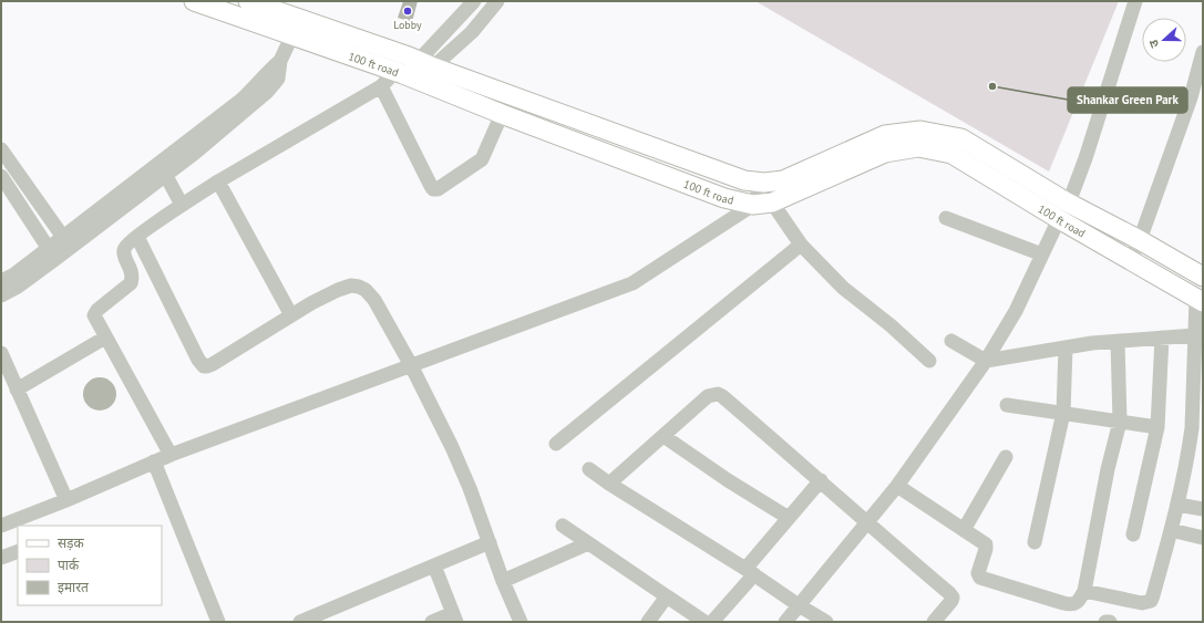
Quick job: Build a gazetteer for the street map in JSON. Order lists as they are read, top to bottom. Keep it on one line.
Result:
{"streets":{"main road":["100 ft road"]},"places":["Lobby","Shankar Green Park"],"legend":["सड़क","पार्क","इमारत"],"north":"left"}
